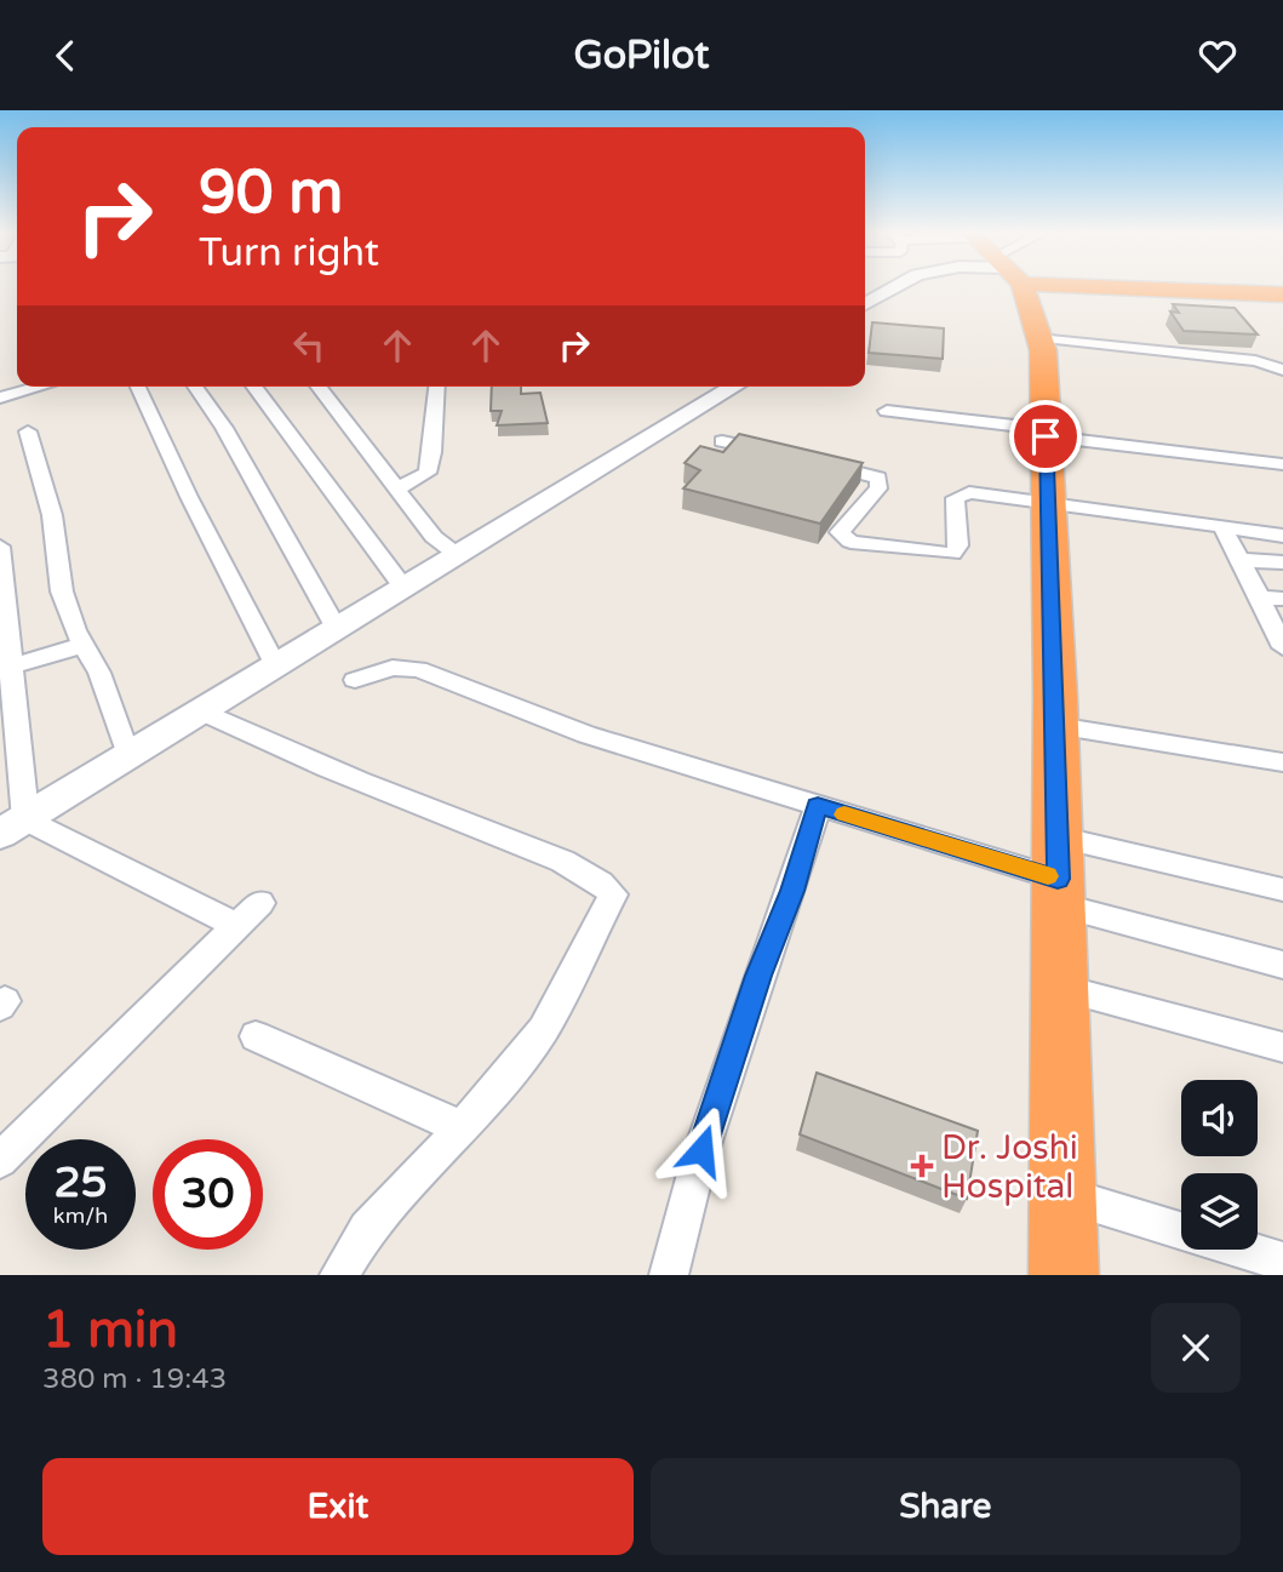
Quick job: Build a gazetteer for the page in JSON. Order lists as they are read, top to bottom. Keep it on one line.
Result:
{"places":{"health":["Dr. Joshi Hospital"]},"page":{"header":"GoPilot","turn":["90 m","Turn right"],"speed":"25 km/h","limit":"30","heading":["1 min","380 m · 19:43"],"buttons":["Exit","Share"]}}
